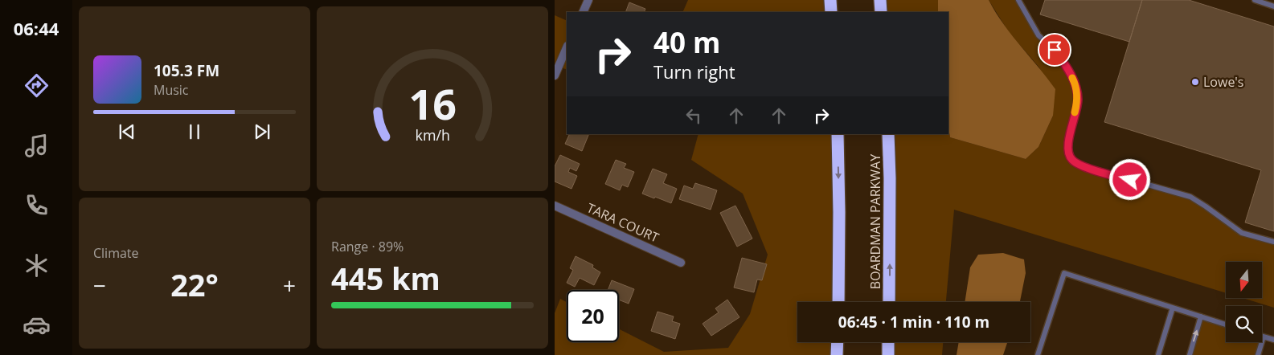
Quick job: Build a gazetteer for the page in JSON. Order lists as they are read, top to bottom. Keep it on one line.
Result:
{"streets":{"highway":["BOARDMAN PARKWAY"],"street":["TARA COURT"]},"places":["Lowe's"],"north":"bottom","page":{"tabs":"06:44","turn":["40 m","Turn right"],"song":["105.3 FM","Music"],"tile":["Climate",["Range · 89%","445 km"]],"heat":["−","22°","+"],"limit":"20","trip":"06:45 · 1 min · 110 m","gauge":["16","km/h"]}}
